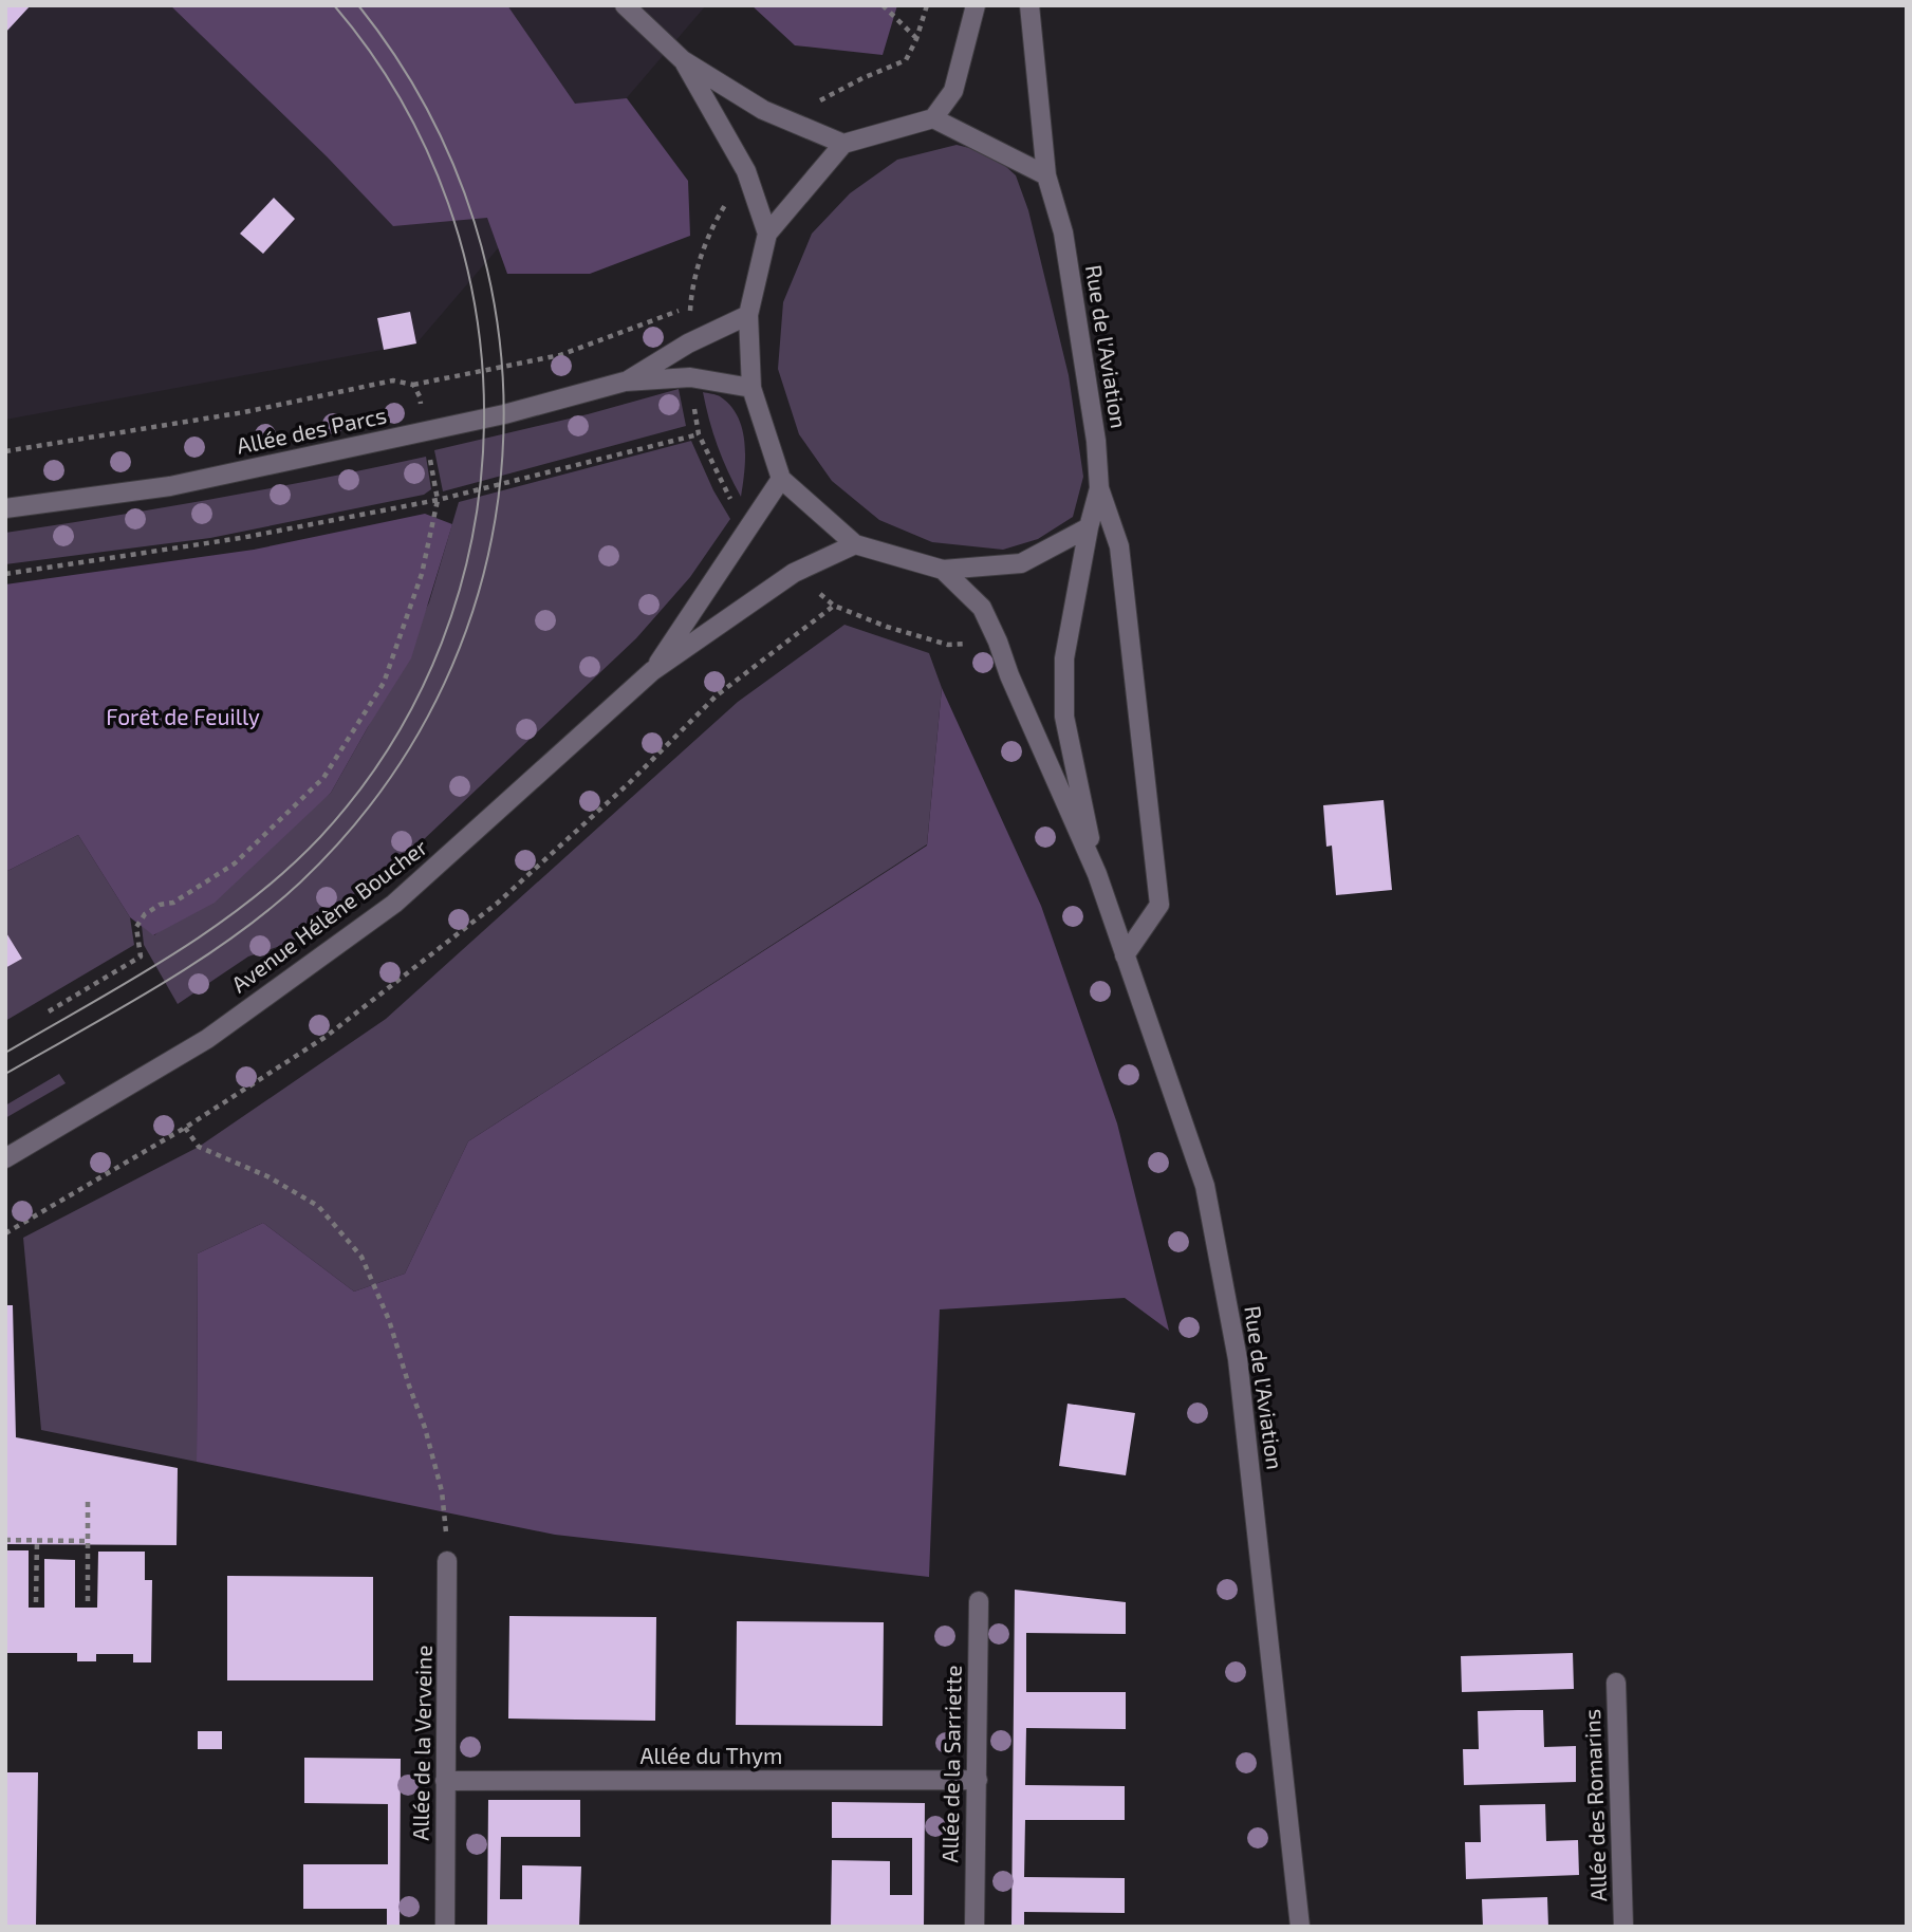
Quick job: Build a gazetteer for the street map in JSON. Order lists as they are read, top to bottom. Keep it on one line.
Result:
{"streets":{"street":["Rue de l'Aviation","Allée des Parcs","Avenue Hélène Boucher","Allée de la Verveine","Allée du Thym","Allée de la Sarriette","Allée des Romarins"]},"crossings":[["Rue de l'Aviation","Avenue Hélène Boucher"],["Allée de la Verveine","Allée du Thym"],["Allée du Thym","Allée de la Sarriette"]],"parks":["Forêt de Feuilly"]}
